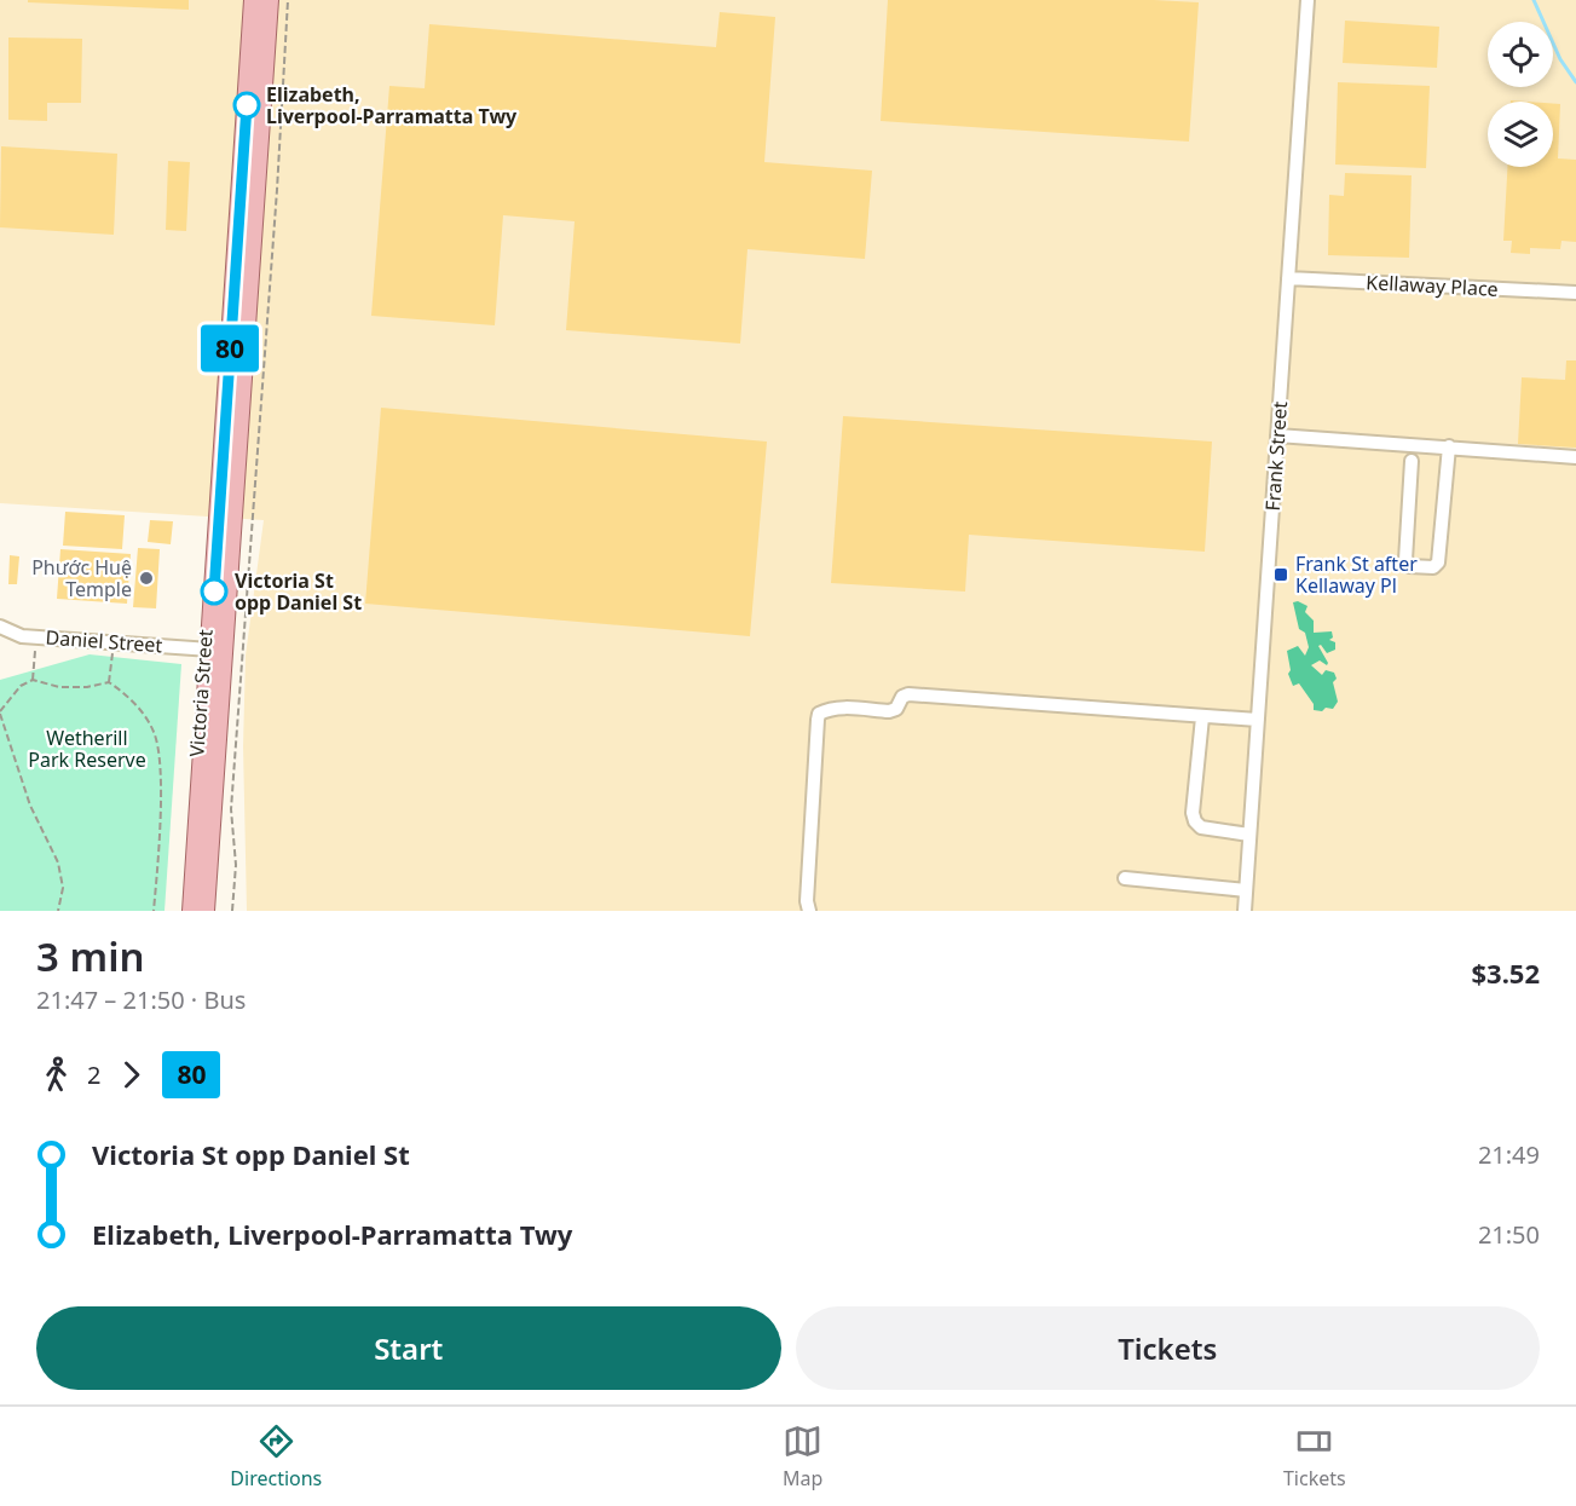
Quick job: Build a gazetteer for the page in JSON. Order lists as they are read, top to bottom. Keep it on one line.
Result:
{"streets":{"main road":["Victoria Street"],"street":["Kellaway Place","Frank Street","Daniel Street"]},"crossings":[["Kellaway Place","Frank Street"],["Daniel Street","Victoria Street"]],"parks":["Wetherill Park Reserve"],"places":{"other":["Elizabeth, Liverpool-Parramatta Twy","Phước Huệ Temple","Victoria St opp Daniel St"],"transit":["Frank St after Kellaway Pl"]},"lines":["bus line 80"],"page":{"on_map":"80","heading":["3 min","21:47 – 21:50 · Bus","$3.52"],"legs":["2","80"],"list":[{"name":"Victoria St opp Daniel St","value":"21:49"},{"name":"Elizabeth, Liverpool-Parramatta Twy","value":"21:50"}],"buttons":["Start","Tickets"],"tabs":["Directions","Map","Tickets"]}}
